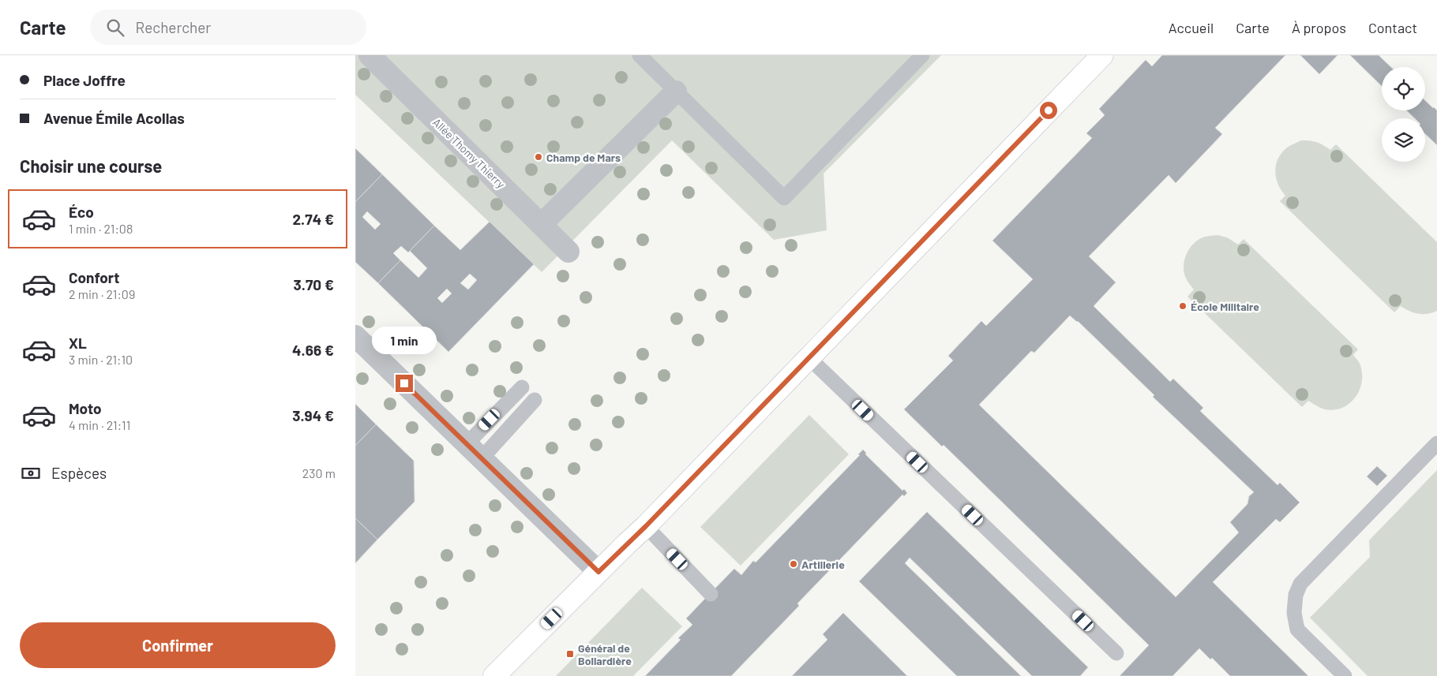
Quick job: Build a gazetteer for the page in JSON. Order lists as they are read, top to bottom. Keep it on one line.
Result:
{"streets":{"street":["Allée Thomy Thierry"]},"places":{"other":["Champ de Mars","École Militaire","Artillerie"],"transit":["Général de Bollardière"]},"page":{"header":"Carte","search":"Rechercher","nav":["Accueil","Carte","À propos","Contact"],"banner":["Place Joffre","Avenue Émile Acollas"],"heading":"Choisir une course","list":[{"name":"Éco","note":"1 min · 21:08","value":"2.74 €"},{"name":"Confort","note":"2 min · 21:09","value":"3.70 €"},{"name":"XL","note":"3 min · 21:10","value":"4.66 €"},{"name":"Moto","note":"4 min · 21:11","value":"3.94 €"}],"bubble":"1 min","pay":["Espèces","230 m"],"buttons":"Confirmer"}}
